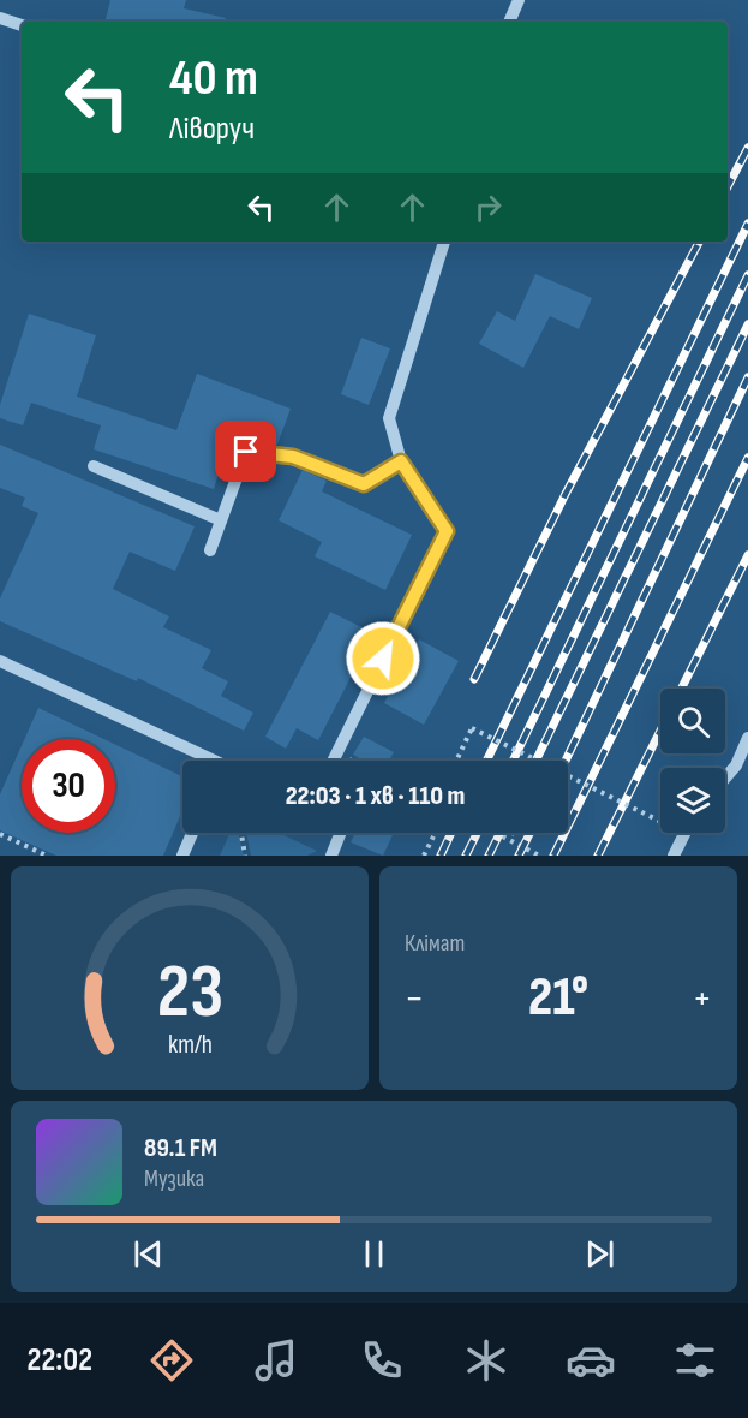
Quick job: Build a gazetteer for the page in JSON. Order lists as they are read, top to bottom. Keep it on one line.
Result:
{"page":{"turn":["40 m","Ліворуч"],"limit":"30","trip":"22:03 · 1 хв · 110 m","tile":"Клімат","heat":["−","21°","+"],"song":["89.1 FM","Музика"],"tabs":"22:02","gauge":["23","km/h"]}}
